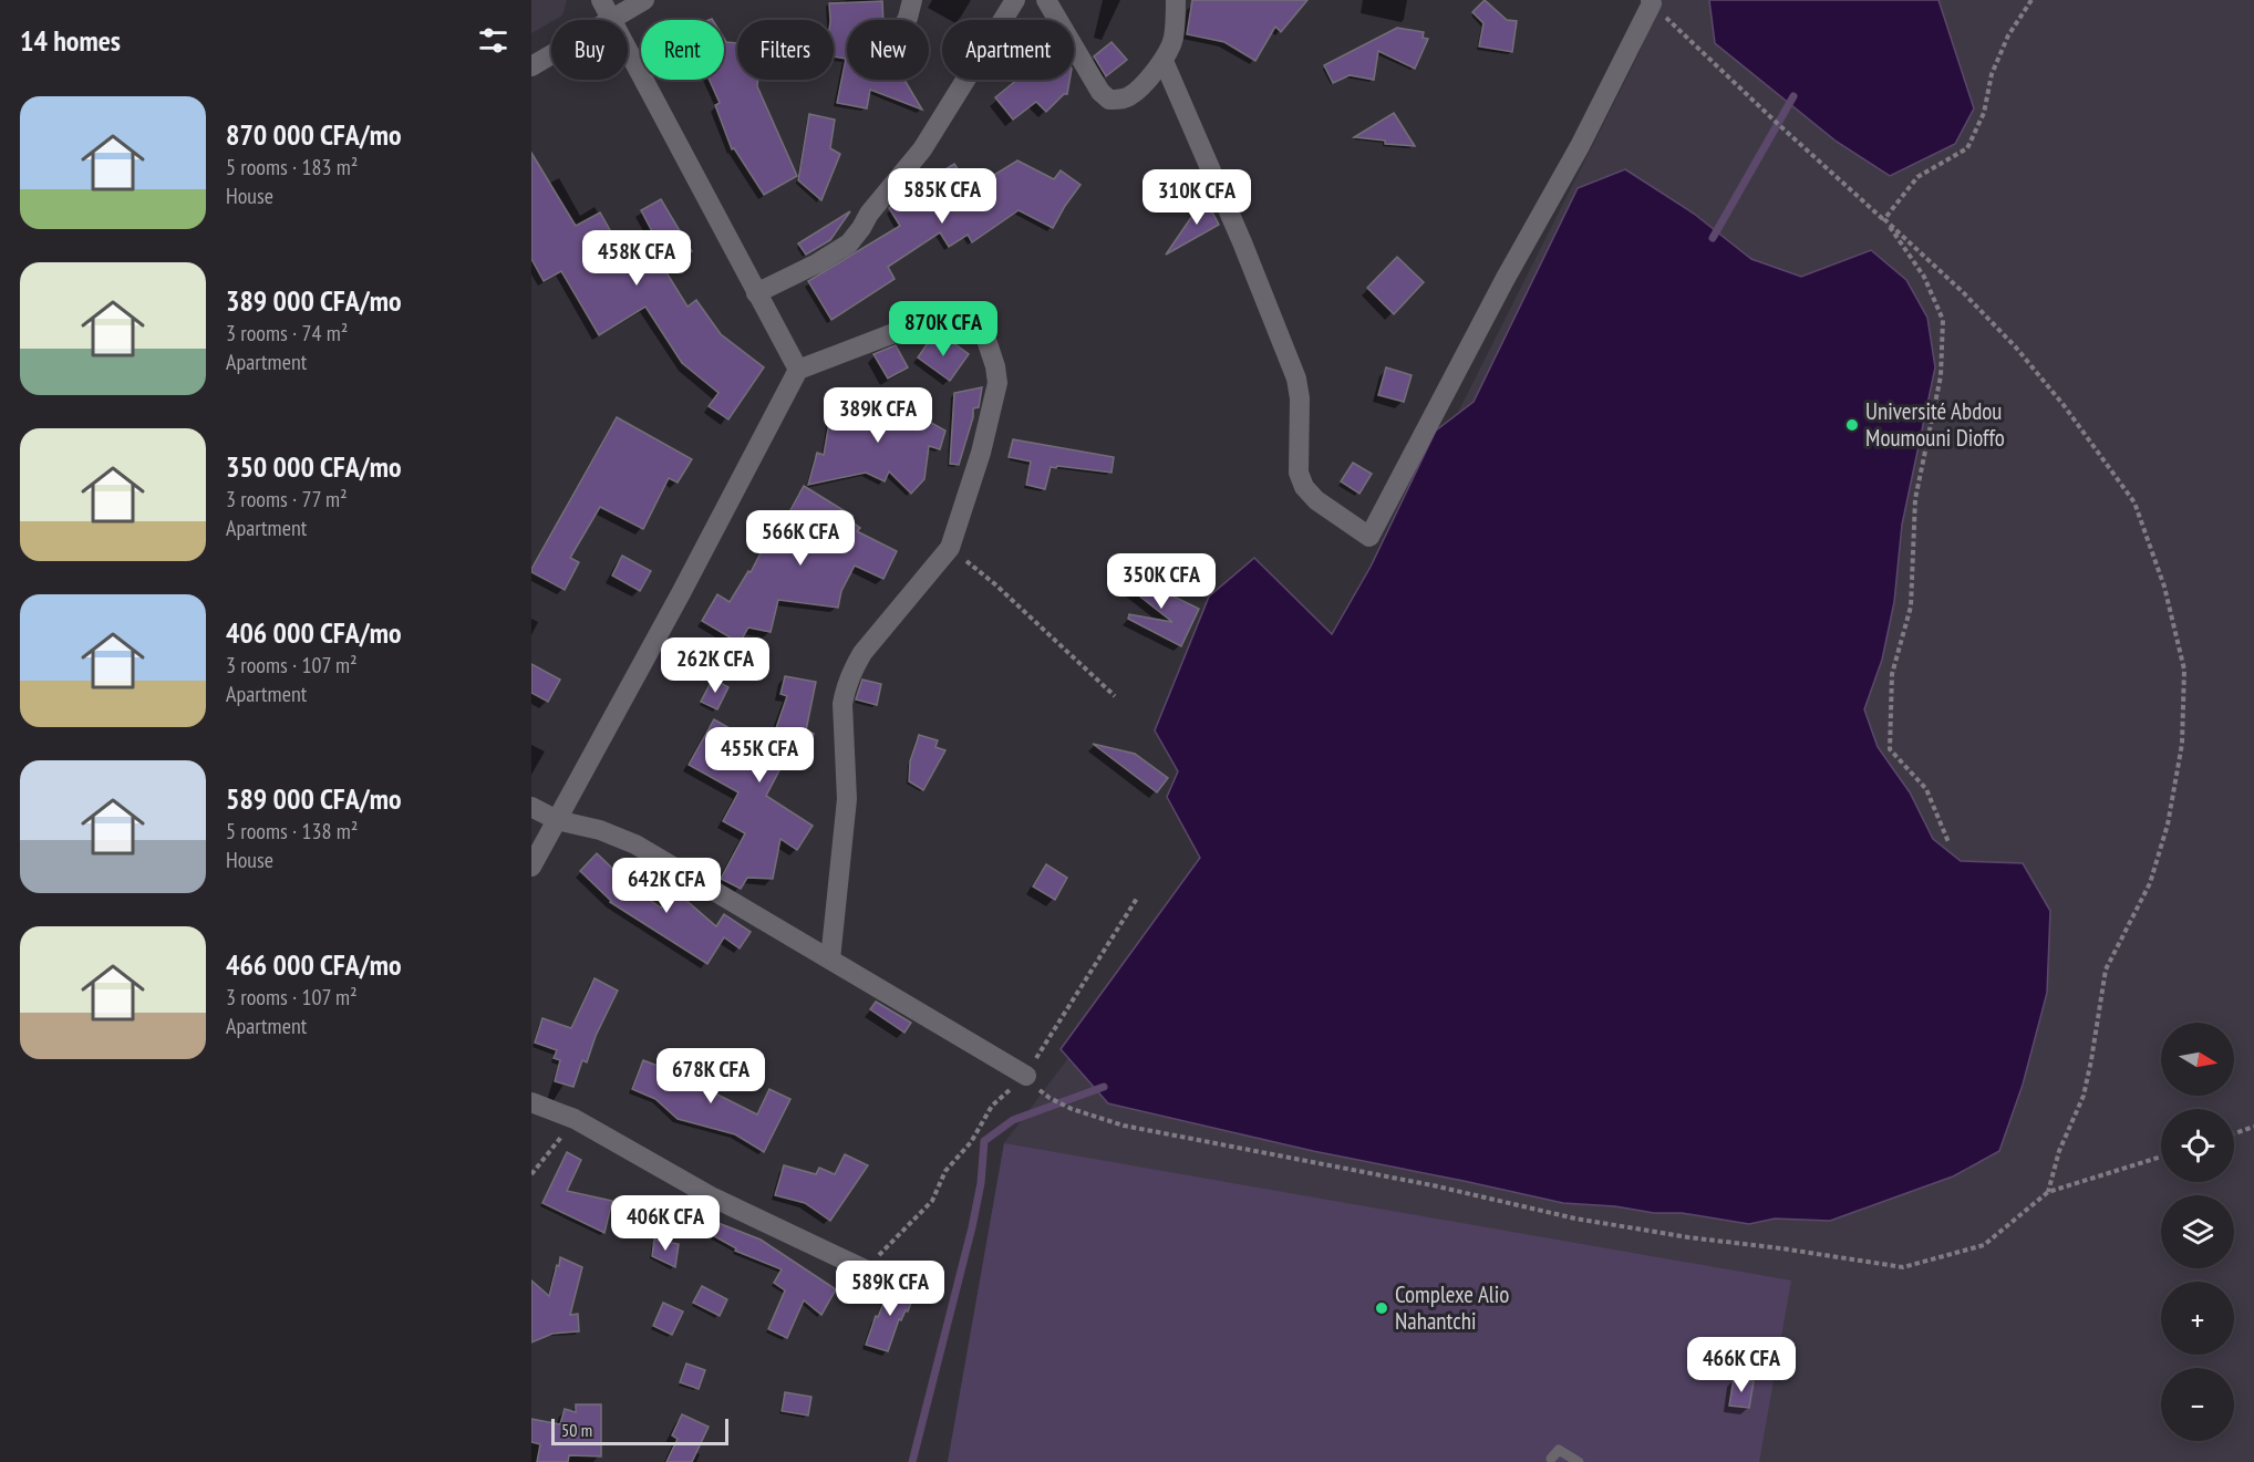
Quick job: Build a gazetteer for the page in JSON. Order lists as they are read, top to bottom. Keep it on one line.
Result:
{"places":["Université Abdou Moumouni Dioffo","Complexe Alio Nahantchi"],"scale_bar":"50 m","north":"right","page":{"heading":"14 homes","chip":["Buy","Rent","Filters","New","Apartment"],"list":[{"name":"870 000 CFA/mo","note":"5 rooms · 183 m² · House"},{"name":"389 000 CFA/mo","note":"3 rooms · 74 m² · Apartment"},{"name":"350 000 CFA/mo","note":"3 rooms · 77 m² · Apartment"},{"name":"406 000 CFA/mo","note":"3 rooms · 107 m² · Apartment"},{"name":"589 000 CFA/mo","note":"5 rooms · 138 m² · House"},{"name":"466 000 CFA/mo","note":"3 rooms · 107 m² · Apartment"}],"price":["585K CFA","310K CFA","458K CFA","870K CFA","389K CFA","566K CFA","350K CFA","262K CFA","455K CFA","642K CFA","678K CFA","406K CFA","589K CFA","466K CFA"],"map_buttons":["+","−"],"scale":"50 m"}}
